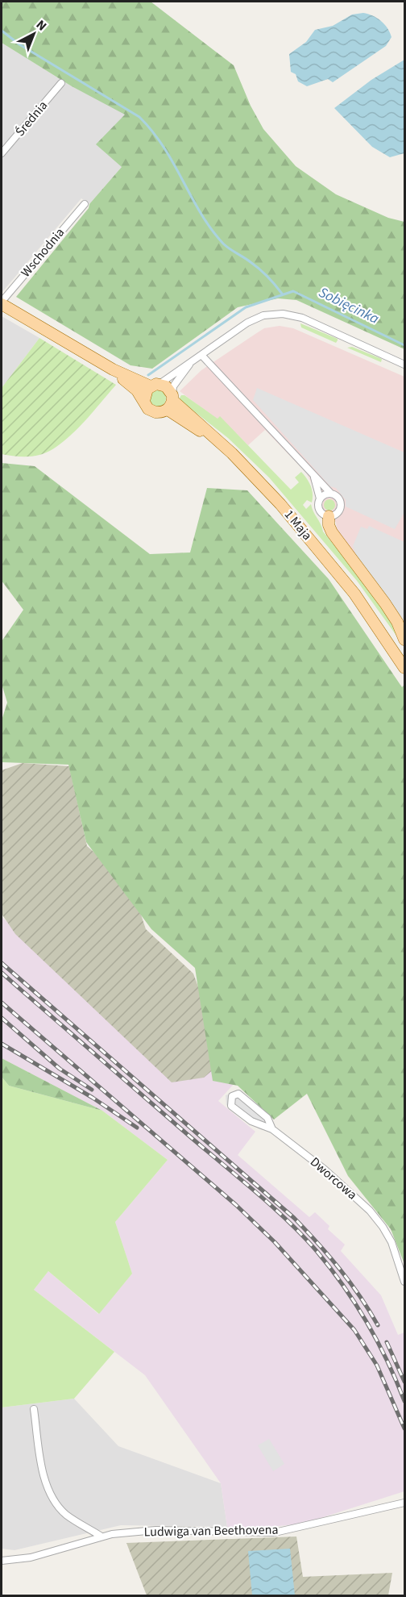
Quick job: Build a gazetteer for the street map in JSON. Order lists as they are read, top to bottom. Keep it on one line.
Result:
{"streets":{"main road":["1 Maja"],"street":["Średnia","Wschodnia","Dworcowa","Ludwiga van Beethovena"]},"water":["Sobięcinka"],"north":"top right"}
